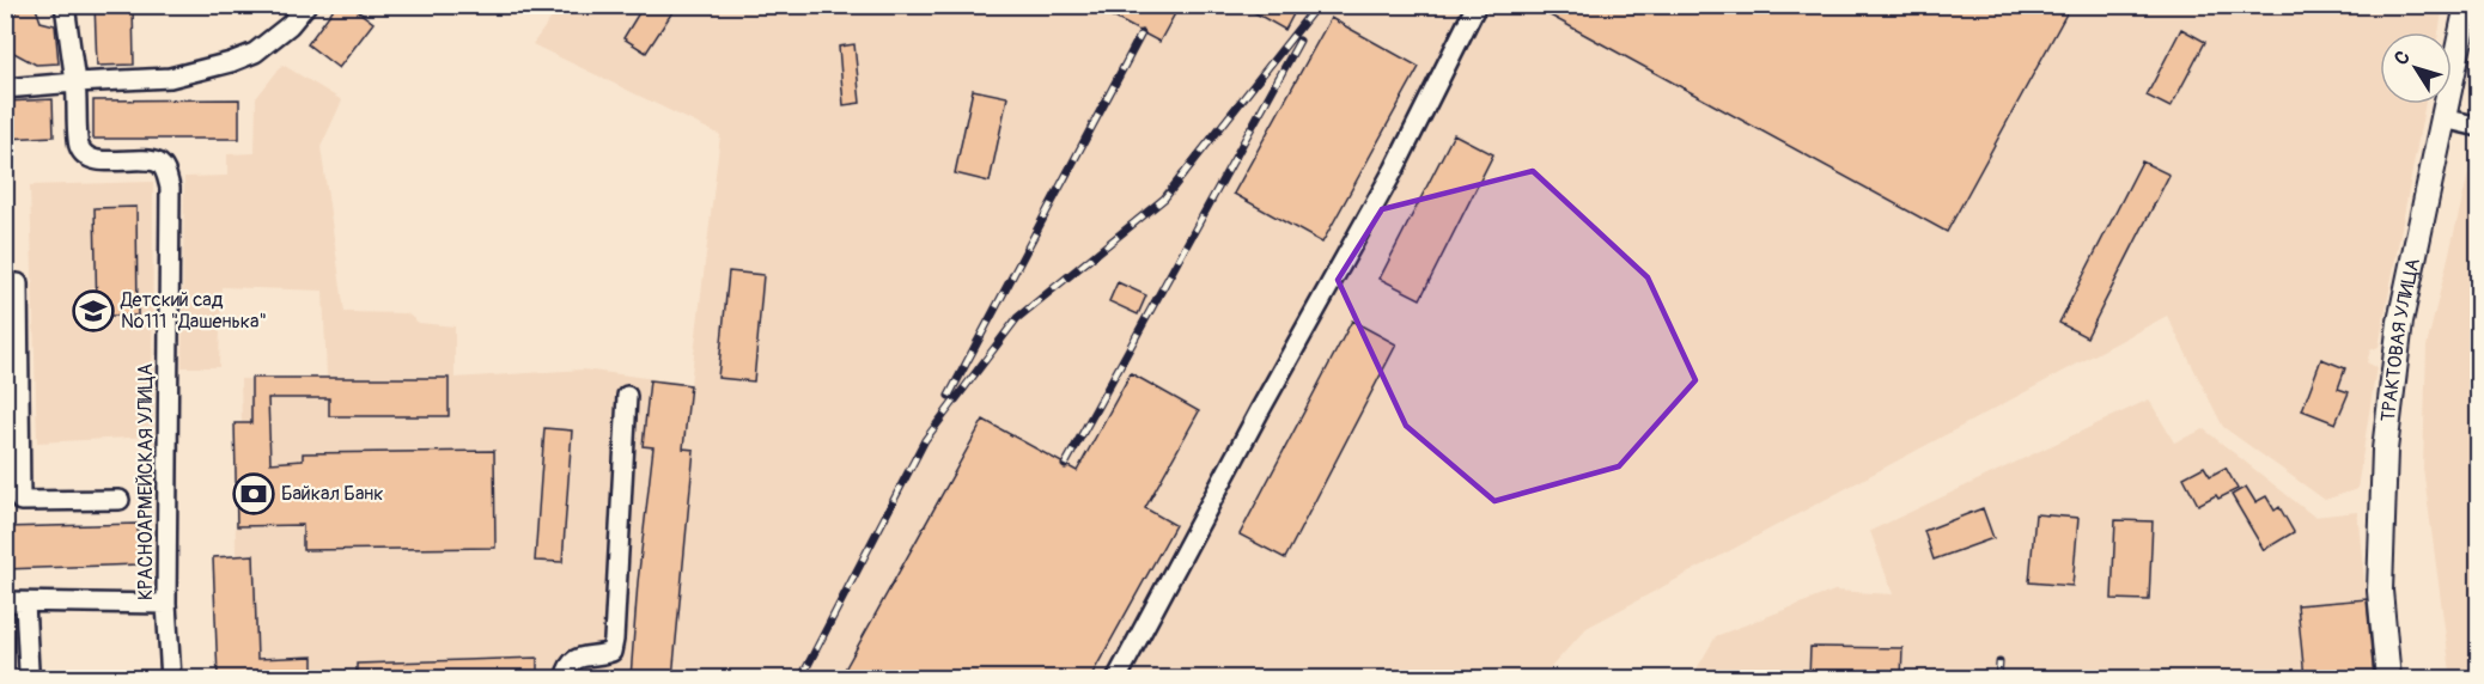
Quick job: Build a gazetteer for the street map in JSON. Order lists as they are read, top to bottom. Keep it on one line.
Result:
{"streets":{"main road":["ТРАКТОВАЯ УЛИЦА"],"street":["КРАСНОАРМЕЙСКАЯ УЛИЦА"]},"places":{"school or university":["Детский сад №111 \"Дашенька\""],"bank":["Байкал Банк"]},"north":"top left"}
